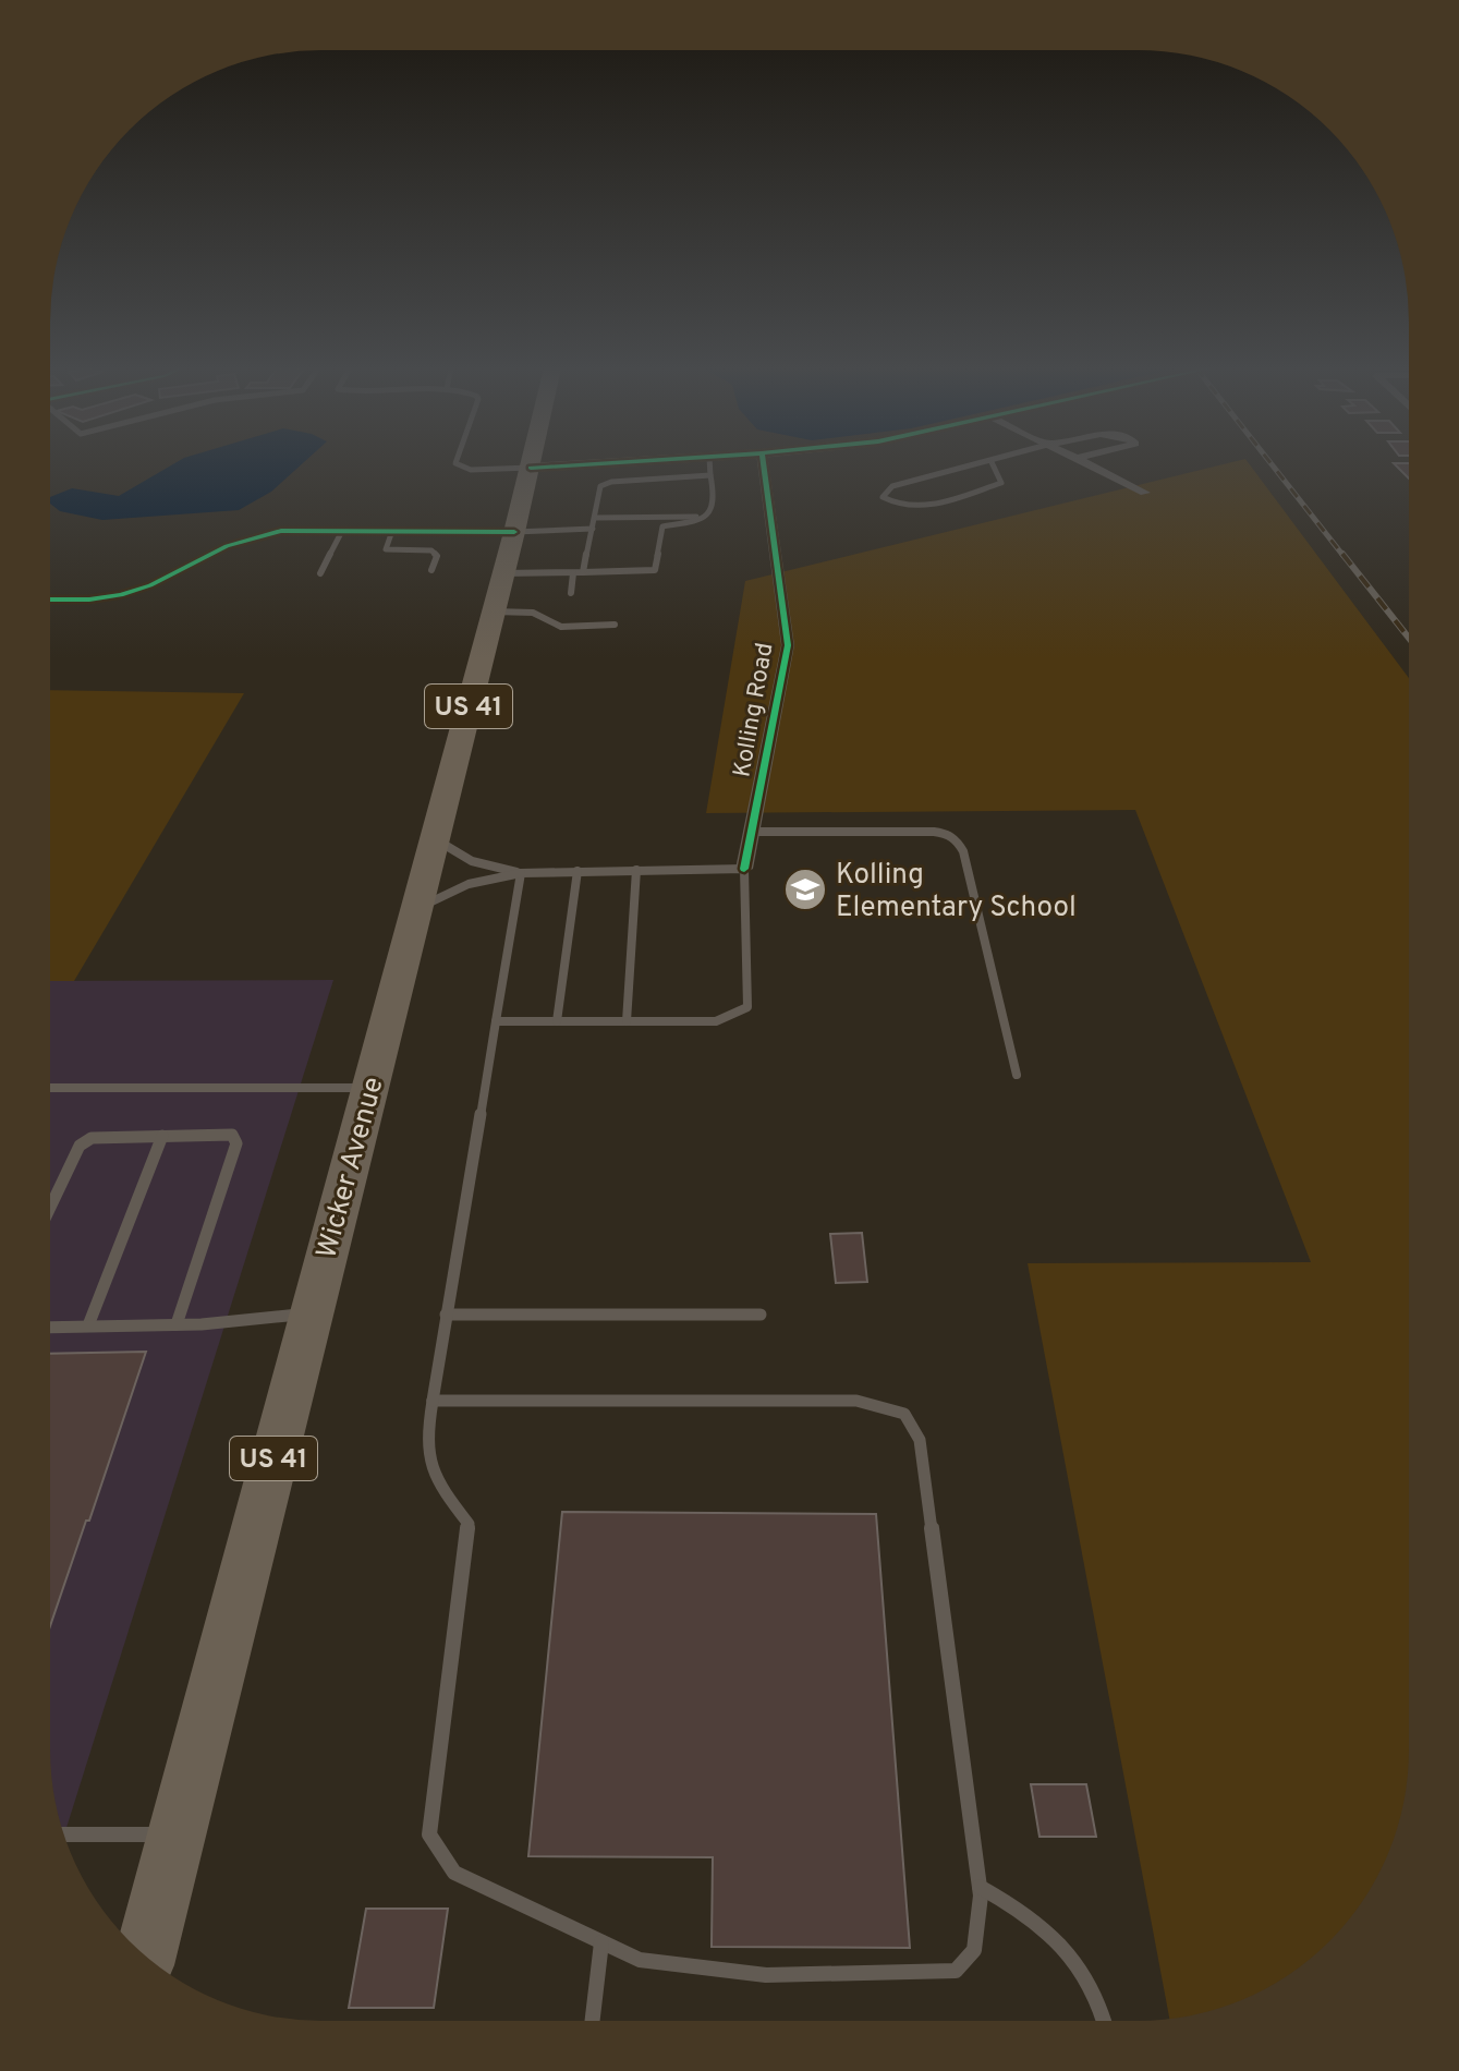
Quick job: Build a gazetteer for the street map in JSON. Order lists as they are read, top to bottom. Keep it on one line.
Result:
{"streets":{"highway":["US 41","Wicker Avenue"],"street":["Kolling Road"]},"places":{"school or university":["Kolling Elementary School"]}}
